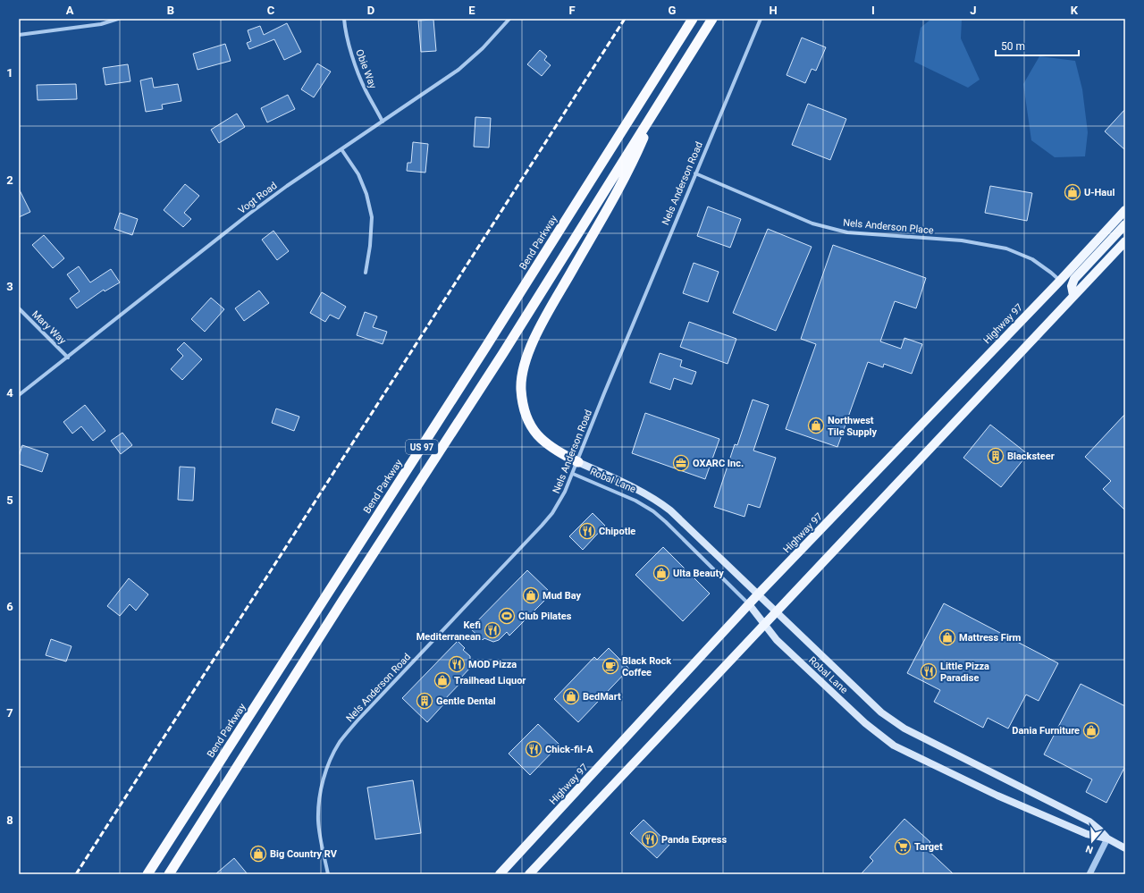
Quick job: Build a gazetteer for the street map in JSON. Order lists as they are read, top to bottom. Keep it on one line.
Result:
{"streets":{"highway":["Bend Parkway","US 97"],"main road":["Highway 97","Robal Lane"],"street":["Obie Way","Nels Anderson Road","Vogt Road","Nels Anderson Place","Mary Way"]},"crossings":[["Obie Way","Vogt Road"],["Nels Anderson Road","Nels Anderson Place"],["Nels Anderson Road","Robal Lane"],["Vogt Road","Mary Way"],["Nels Anderson Place","Highway 97"],["Highway 97","Robal Lane"]],"places":{"shop":["U-Haul","Northwest Tile Supply","Ulta Beauty","Mud Bay","Mattress Firm","Trailhead Liquor","BedMart","Dania Furniture","Big Country RV"],"building":["Blacksteer","Gentle Dental"],"office":["OXARC Inc."],"restaurant":["Chipotle","Kefi Mediterranean","MOD Pizza","Little Pizza Paradise","Chick-fil-A","Panda Express"],"sports":["Club Pilates"],"cafe":["Black Rock Coffee"],"supermarket":["Target"]},"scale_bar":"50 m","north":"bottom","grid":{"columns":["A","B","C","D","E","F","G","H","I","J","K"],"rows":["1","2","3","4","5","6","7","8"]}}
